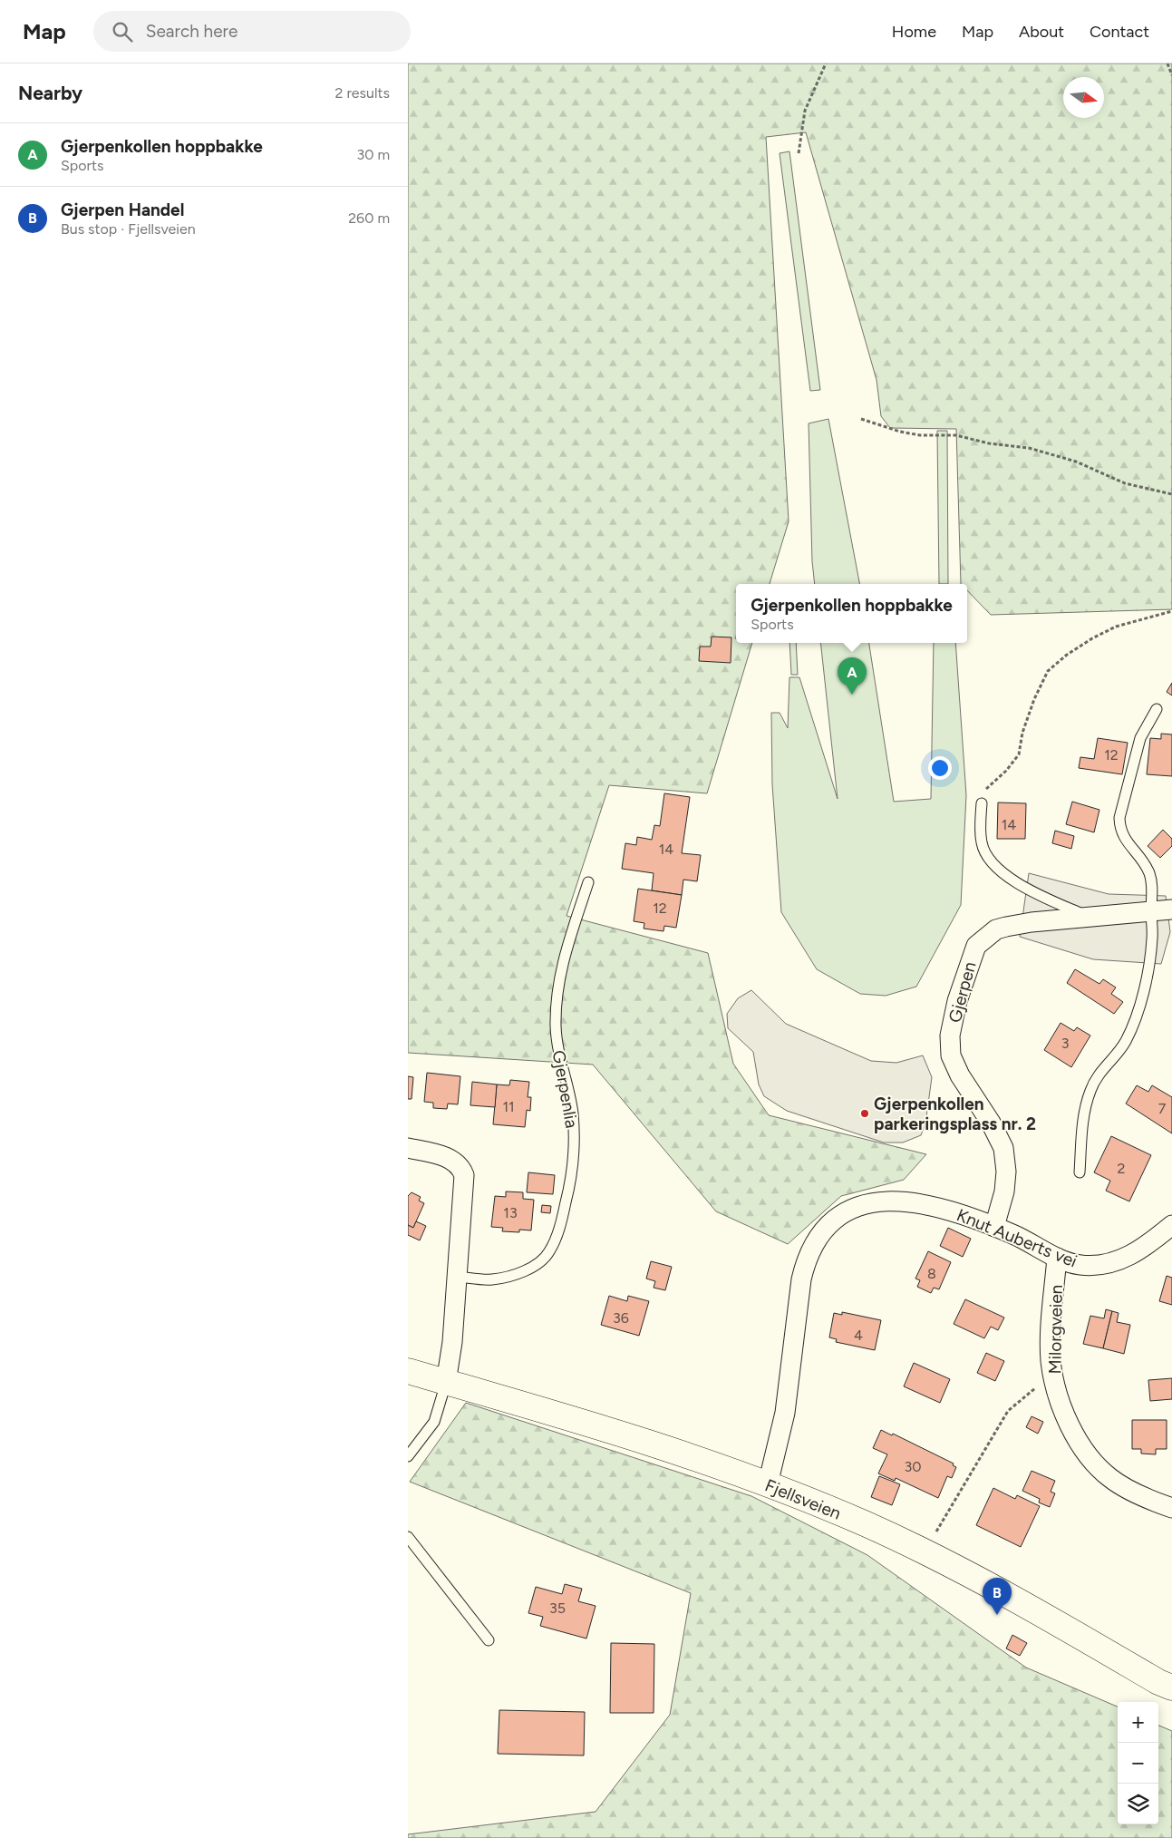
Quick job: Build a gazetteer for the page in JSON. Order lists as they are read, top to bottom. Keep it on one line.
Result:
{"streets":{"main road":["Fjellsveien"],"street":["Gjerpen","Knut Auberts vei","Milorgveien"],"lane":["Gjerpenlia"]},"crossings":[["Gjerpen","Knut Auberts vei"],["Knut Auberts vei","Milorgveien"],["Knut Auberts vei","Fjellsveien"]],"places":["Gjerpenkollen parkeringsplass nr. 2"],"house_numbers":["12","14","14","12","3","11","7","2","13","8","36","4","30","35"],"north":"right","page":{"header":"Map","search":"Search here","nav":["Home","Map","About","Contact"],"heading":["Nearby","2 results"],"list":[{"mark":"A","name":"Gjerpenkollen hoppbakke","note":"Sports","value":"30 m"},{"mark":"B","name":"Gjerpen Handel","note":"Bus stop · Fjellsveien","value":"260 m"}],"popup":["Gjerpenkollen hoppbakke","Sports"],"pins":["A","B"],"map_buttons":["+","−"]}}
